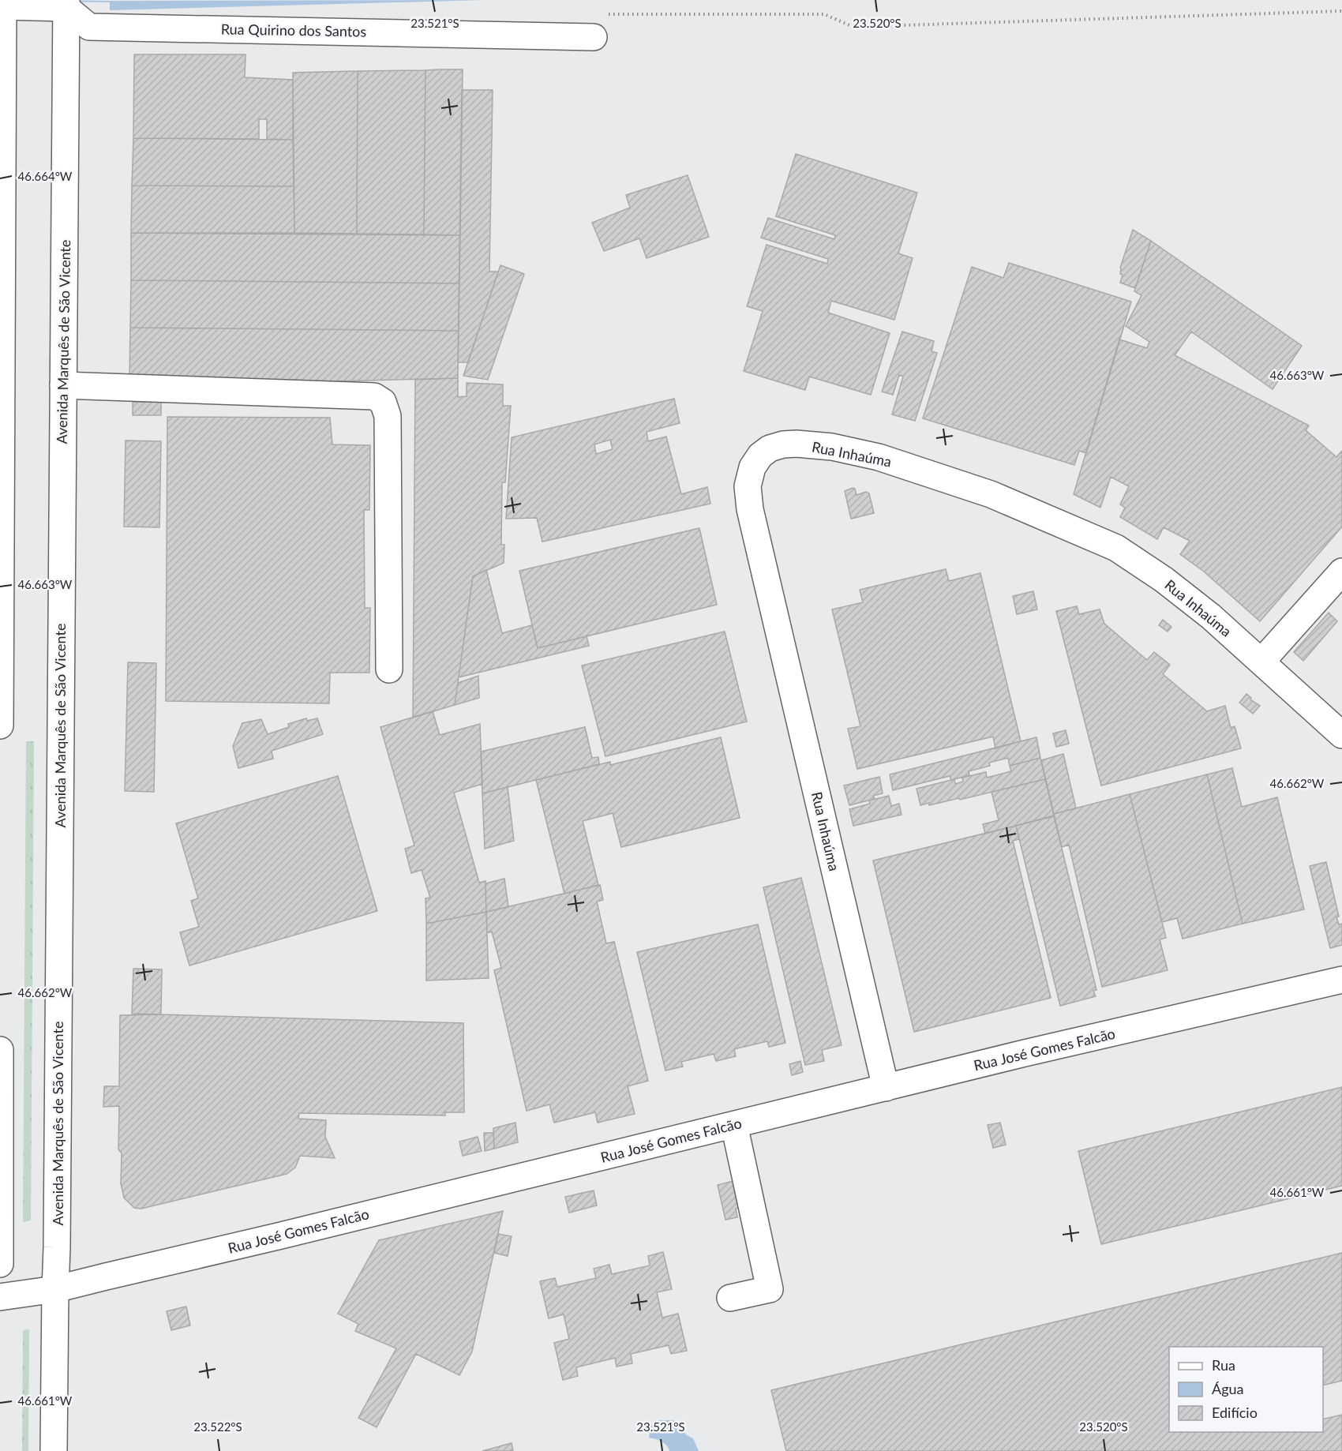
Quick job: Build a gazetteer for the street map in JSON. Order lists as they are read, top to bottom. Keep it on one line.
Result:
{"streets":{"street":["Rua Quirino dos Santos","Avenida Marquês de São Vicente","Rua Inhaúma","Rua José Gomes Falcão"]},"crossings":[["Rua Quirino dos Santos","Avenida Marquês de São Vicente"],["Avenida Marquês de São Vicente","Rua José Gomes Falcão"],["Rua Inhaúma","Rua José Gomes Falcão"]],"legend":["Rua","Água","Edifício"],"coordinates":["23.521°S","23.520°S","46.664°W","46.663°W","46.662°W","46.661°W","23.522°S"]}
